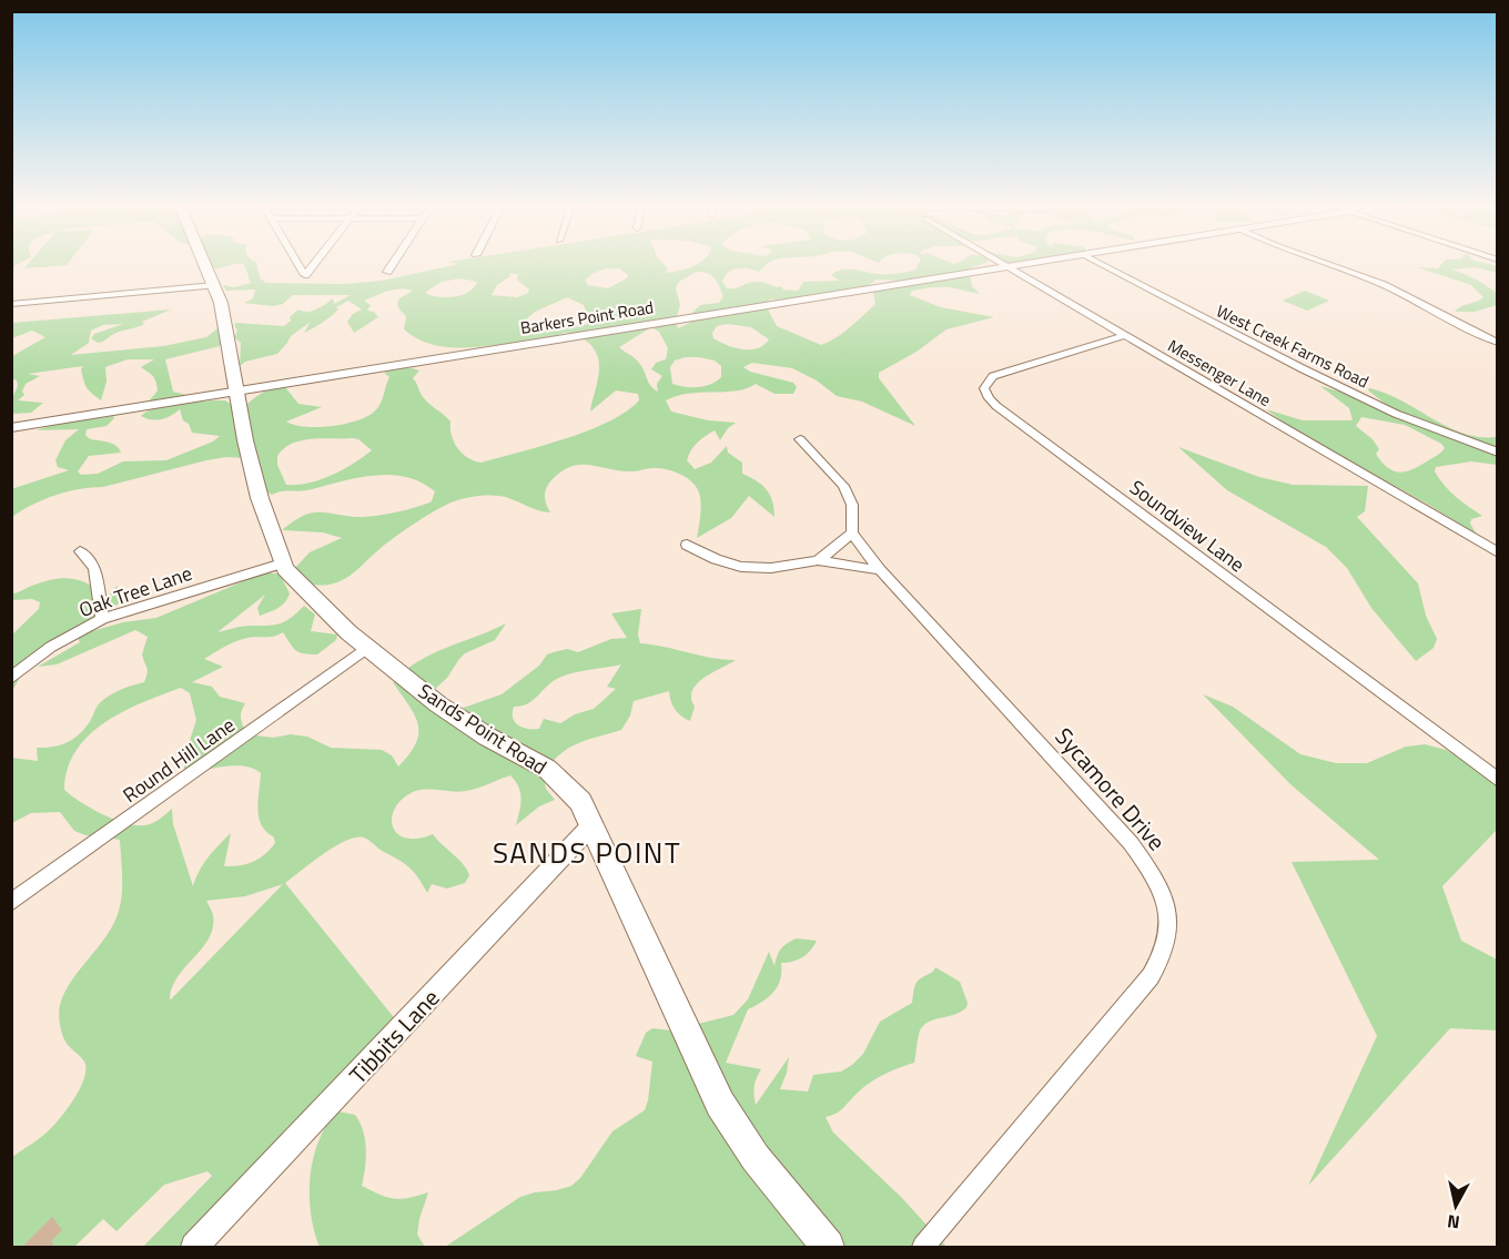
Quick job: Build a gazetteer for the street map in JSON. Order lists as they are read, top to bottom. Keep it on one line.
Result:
{"streets":{"main road":["Sands Point Road"],"street":["Barkers Point Road","West Creek Farms Road","Messenger Lane","Soundview Lane","Oak Tree Lane","Round Hill Lane","Sycamore Drive","Tibbits Lane"]},"crossings":[["Barkers Point Road","Messenger Lane"],["Barkers Point Road","Sands Point Road"],["Messenger Lane","Soundview Lane"],["Oak Tree Lane","Sands Point Road"],["Sands Point Road","Round Hill Lane"],["Sands Point Road","Tibbits Lane"]],"districts":["SANDS POINT"],"north":"bottom"}
